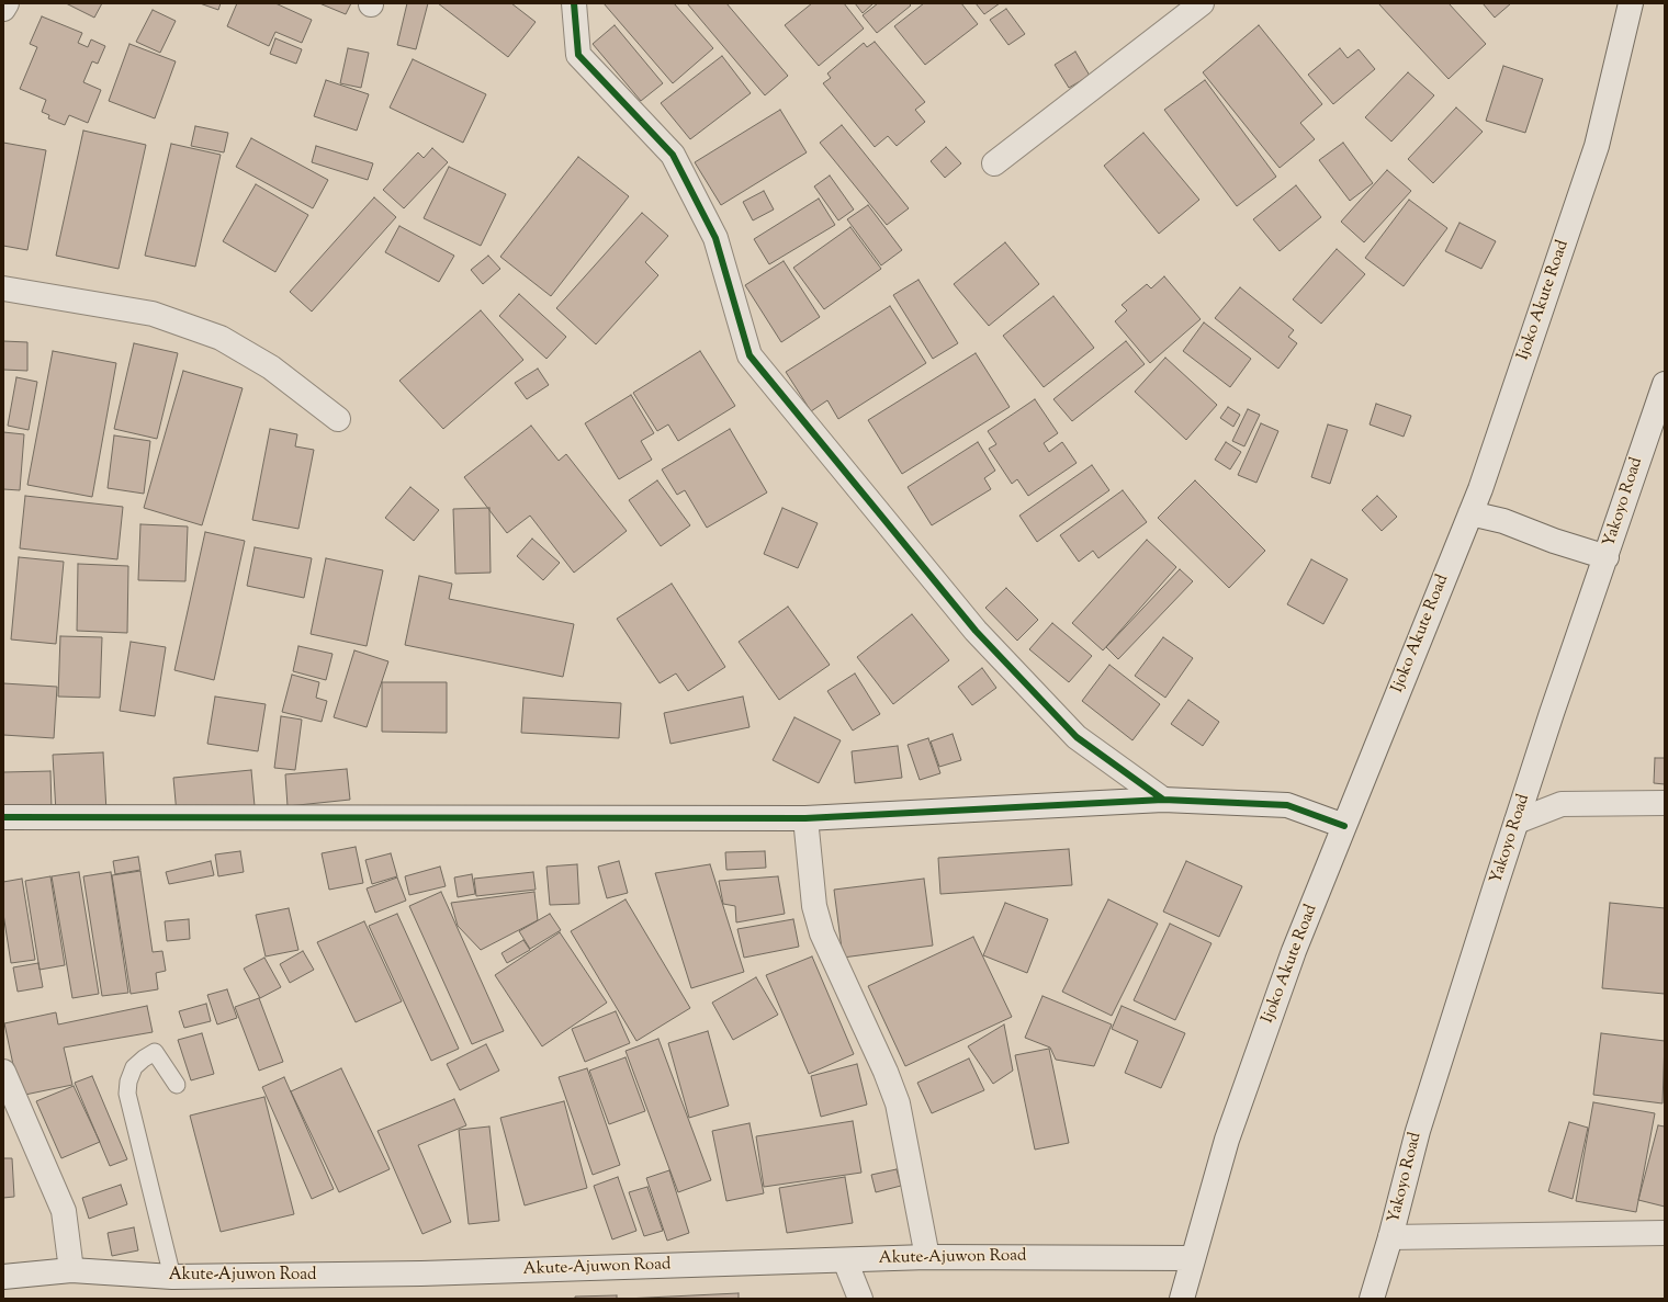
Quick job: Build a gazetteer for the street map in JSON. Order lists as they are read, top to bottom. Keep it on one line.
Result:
{"streets":{"street":["Ijoko Akute Road","Yakoyo Road","Akute-Ajuwon Road"]},"crossings":[["Ijoko Akute Road","Akute-Ajuwon Road"]]}
